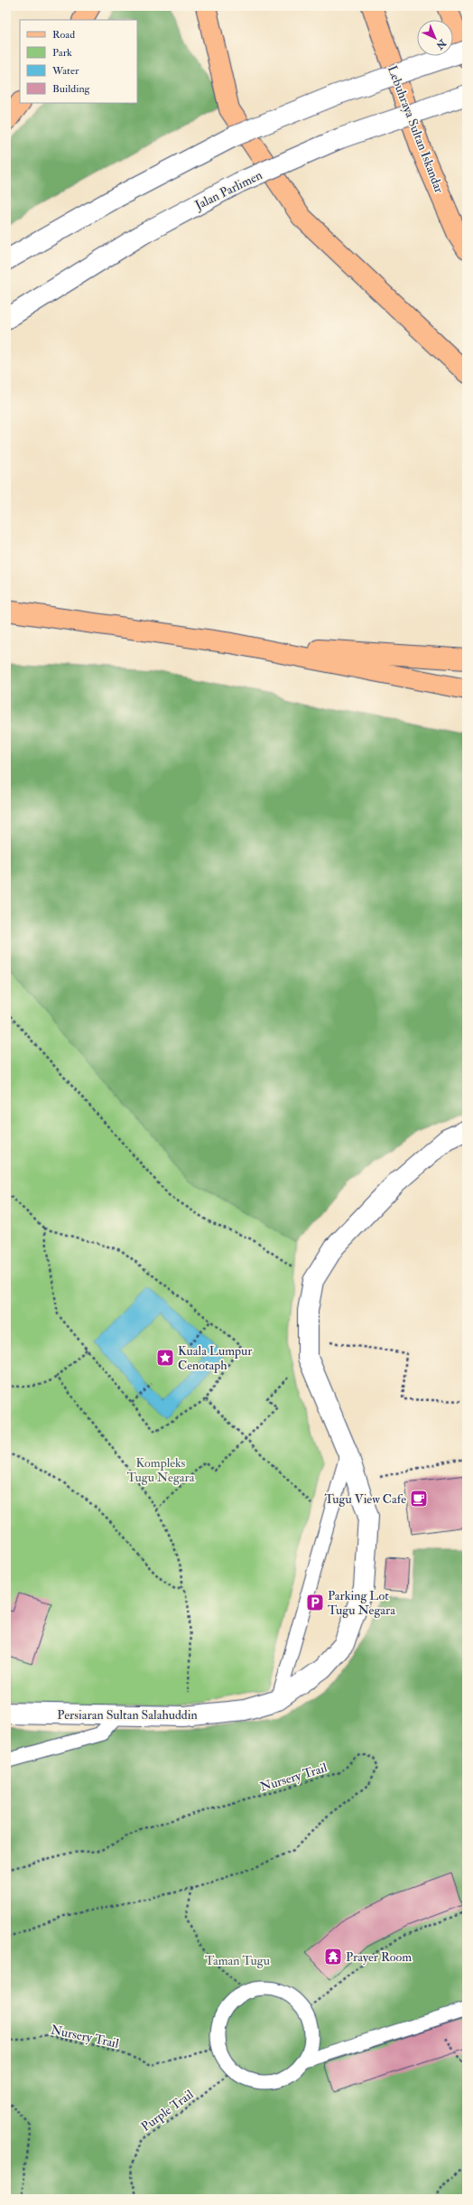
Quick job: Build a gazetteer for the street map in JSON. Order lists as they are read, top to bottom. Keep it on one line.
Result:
{"streets":{"main road":["Lebuhraya Sultan Iskandar"],"street":["Jalan Parlimen","Persiaran Sultan Salahuddin"],"path":["Nursery Trail","Purple Trail"]},"crossings":[["Nursery Trail","Purple Trail"]],"parks":["Kompleks Tugu Negara","Taman Tugu"],"places":{"place":["Kuala Lumpur Cenotaph"],"cafe":["Tugu View Cafe"],"parking":["Parking Lot Tugu Negara"],"temple":["Prayer Room"]},"legend":["Road","Park","Water","Building"],"north":"bottom right"}
